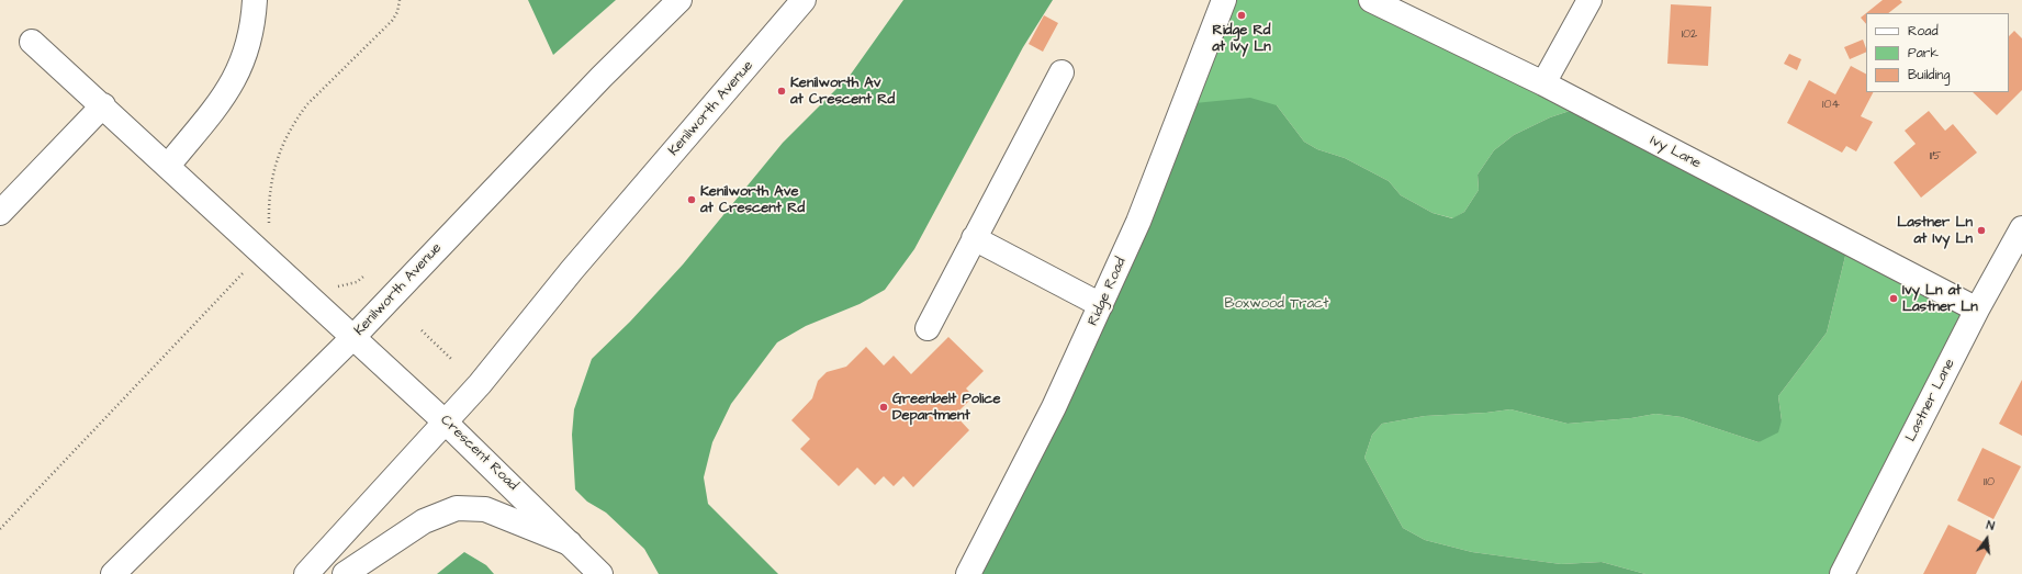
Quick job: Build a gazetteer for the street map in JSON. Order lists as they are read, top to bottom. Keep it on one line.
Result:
{"streets":{"street":["Kenilworth Avenue","Ivy Lane","Ridge Road","Lastner Lane","Crescent Road"]},"crossings":[["Kenilworth Avenue","Crescent Road"],["Ivy Lane","Lastner Lane"]],"parks":["Boxwood Tract"],"places":["Ridge Rd at Ivy Ln","Kenilworth Av at Crescent Rd","Kenilworth Ave at Crescent Rd","Lastner Ln at Ivy Ln","Ivy Ln at Lastner Ln","Greenbelt Police Department"],"house_numbers":["102","104","115","110"],"legend":["Road","Park","Building"],"north":"top"}
